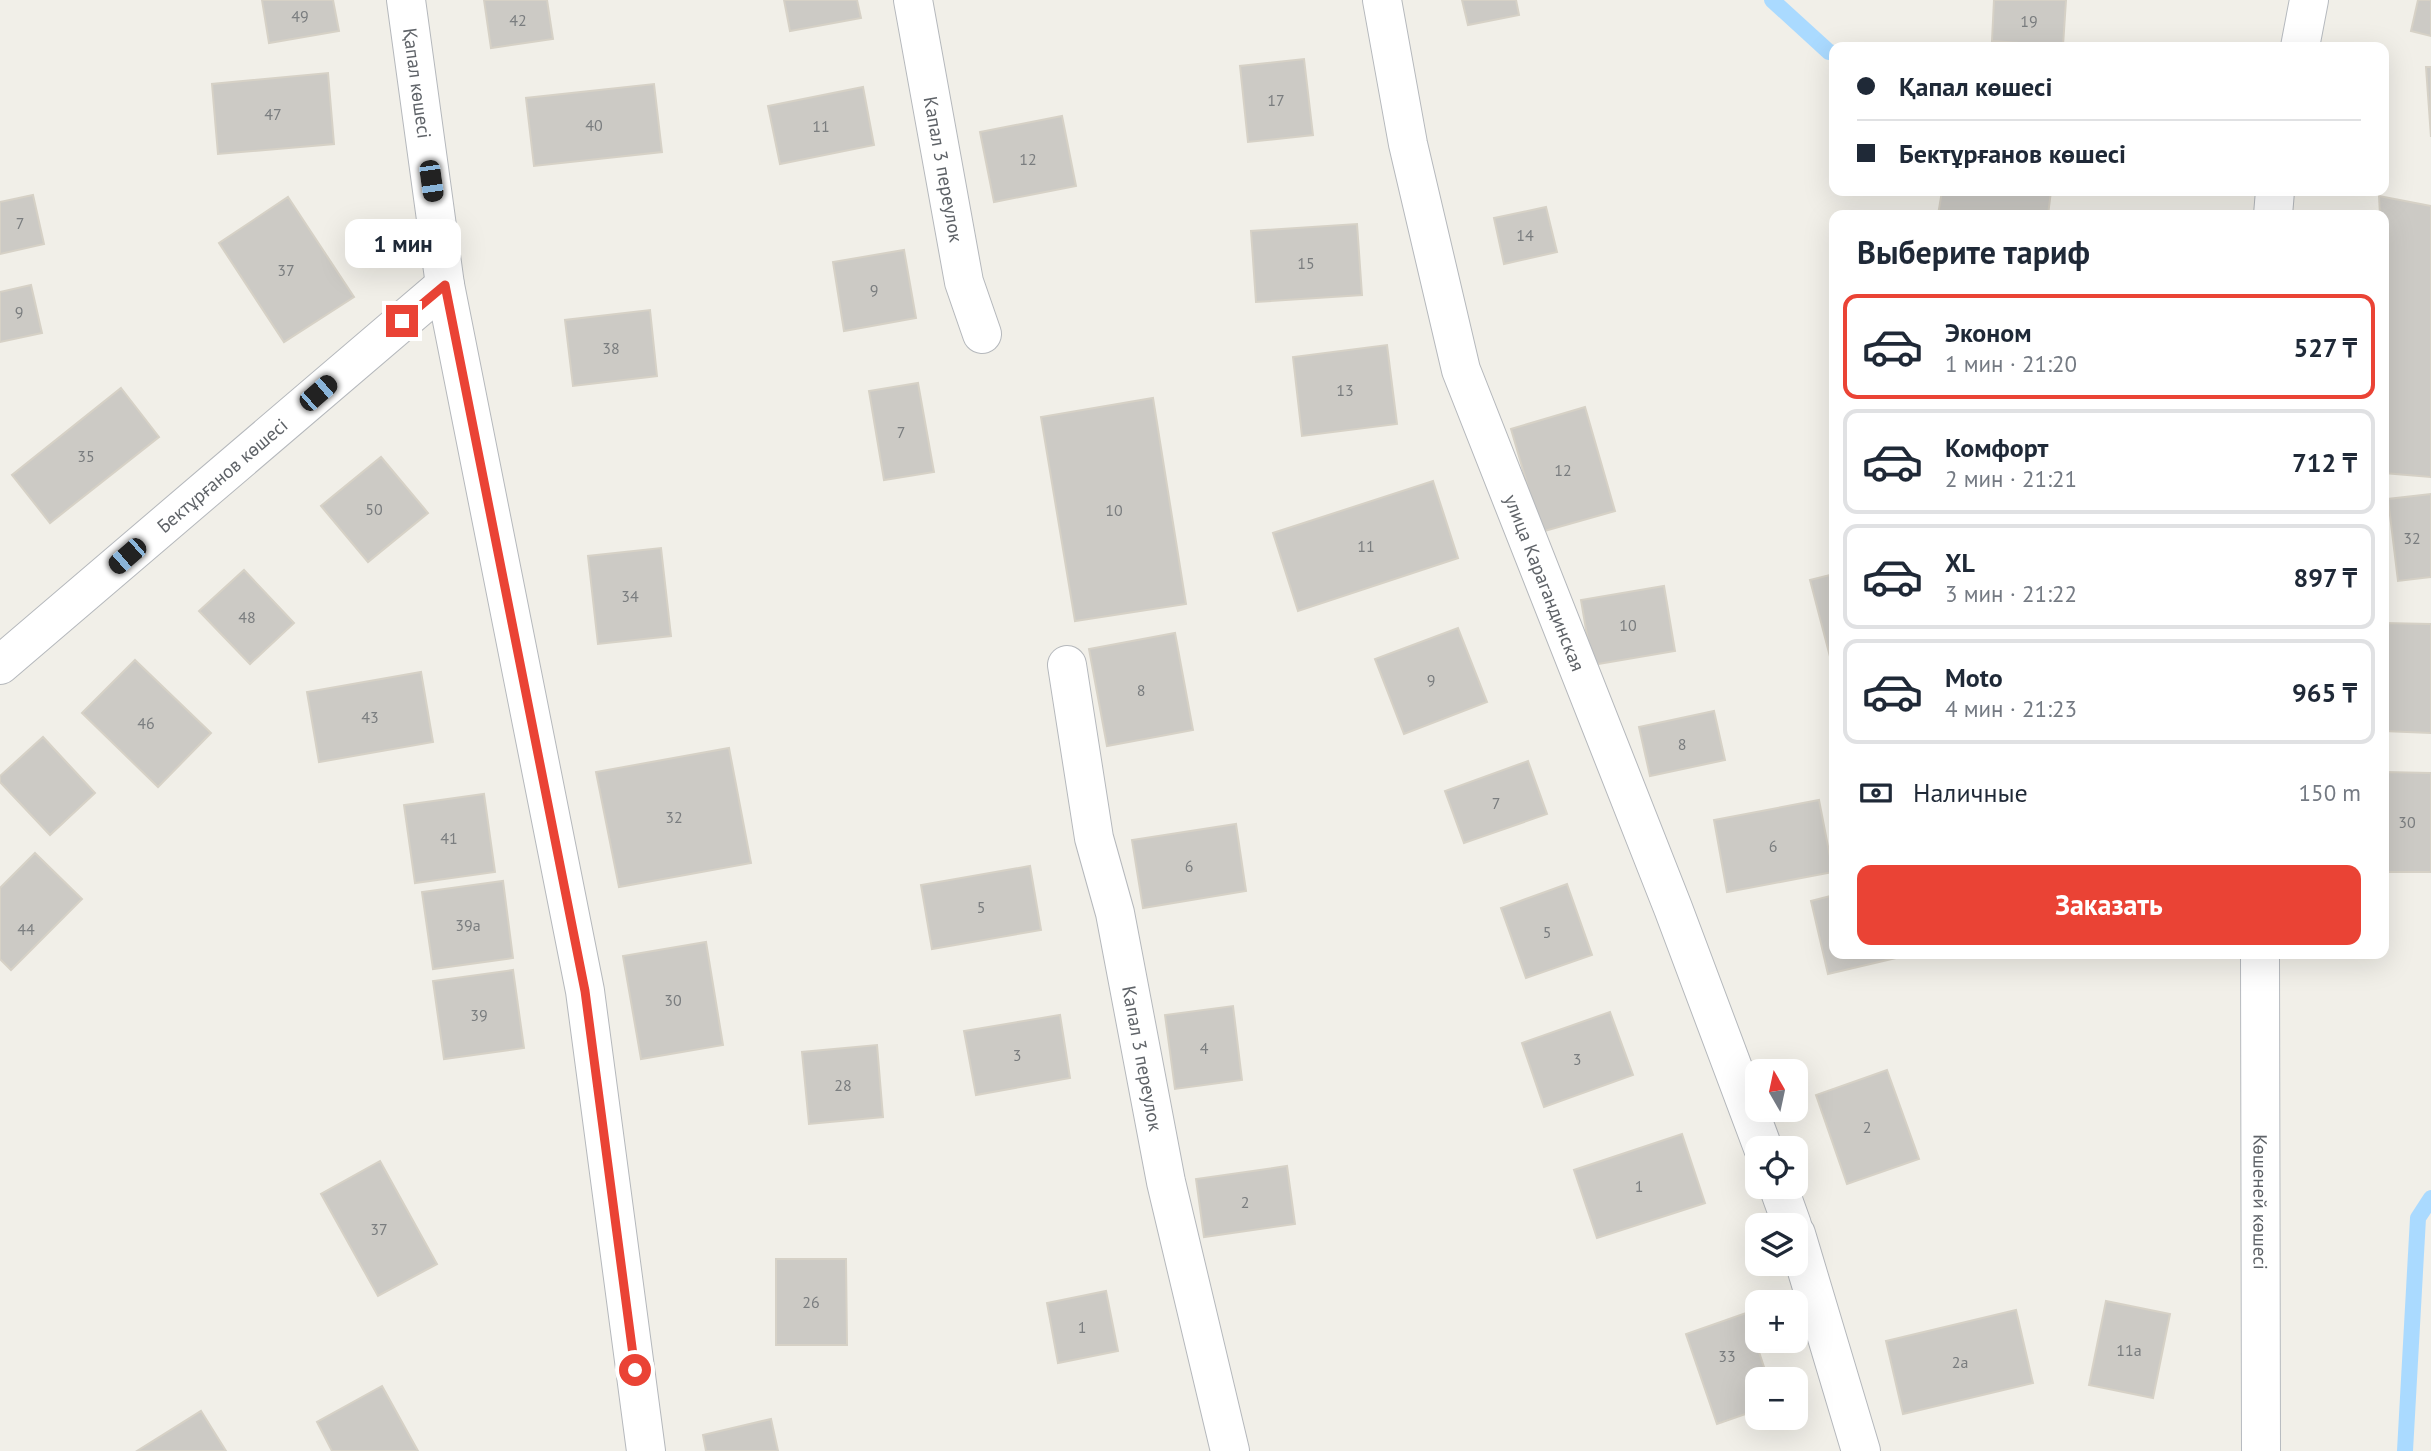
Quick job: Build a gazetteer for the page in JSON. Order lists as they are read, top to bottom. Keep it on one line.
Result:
{"streets":{"street":["Қапал көшесі","Капал 3 переулок","Бектұрғанов көшесі","улица Карагандинская","Көшеней көшесі"]},"crossings":[["Қапал көшесі","Бектұрғанов көшесі"]],"house_numbers":["49","42","19","17","47","40","11","12","7","14","15","37","9","9","38","13","7","35","12","50","10","32","11","34","48","10","9","8","43","46","8","7","32","30","41","6","6","5","39а","44","5","30","39","4","3","3","28","2","1","2","37","26","1","11а","33","2а"],"north":"top","page":{"banner":["Қапал көшесі","Бектұрғанов көшесі"],"heading":"Выберите тариф","bubble":"1 мин","list":[{"name":"Эконом","note":"1 мин · 21:20","value":"527 ₸"},{"name":"Комфорт","note":"2 мин · 21:21","value":"712 ₸"},{"name":"XL","note":"3 мин · 21:22","value":"897 ₸"},{"name":"Moto","note":"4 мин · 21:23","value":"965 ₸"}],"pay":["Наличные","150 m"],"buttons":"Заказать","map_buttons":["+","−"]}}
